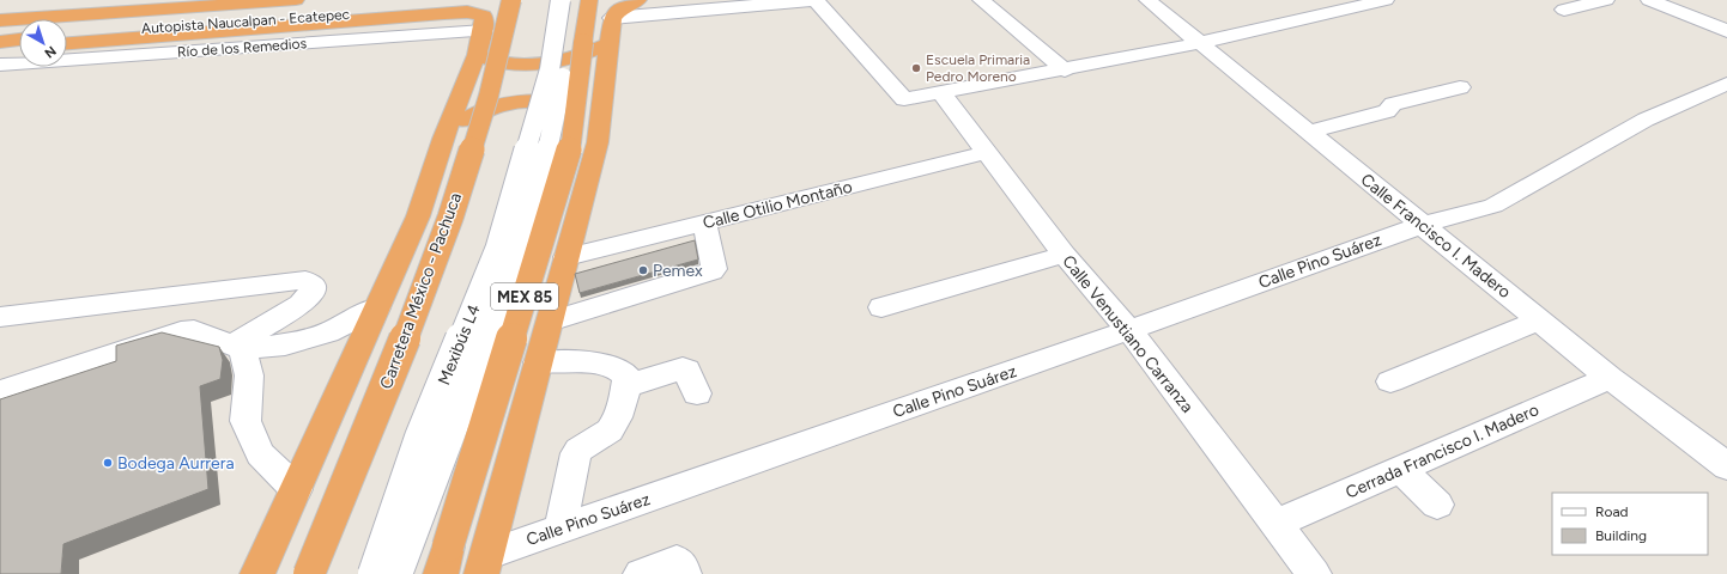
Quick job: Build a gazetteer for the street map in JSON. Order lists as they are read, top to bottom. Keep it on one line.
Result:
{"streets":{"highway":["Autopista Naucalpan - Ecatepec","Carretera México - Pachuca","MEX 85"],"street":["Río de los Remedios","Calle Otilio Montaño","Calle Francisco I. Madero","Calle Pino Suárez","Calle Venustiano Carranza","Mexibús L4","Cerrada Francisco I. Madero"]},"crossings":[["Calle Otilio Montaño","Calle Venustiano Carranza"],["Calle Francisco I. Madero","Calle Pino Suárez"],["Calle Francisco I. Madero","Cerrada Francisco I. Madero"],["Calle Pino Suárez","Calle Venustiano Carranza"],["Calle Venustiano Carranza","Cerrada Francisco I. Madero"]],"places":["Escuela Primaria Pedro Moreno","Pemex","Bodega Aurrera"],"legend":["Road","Building"],"north":"bottom right"}
